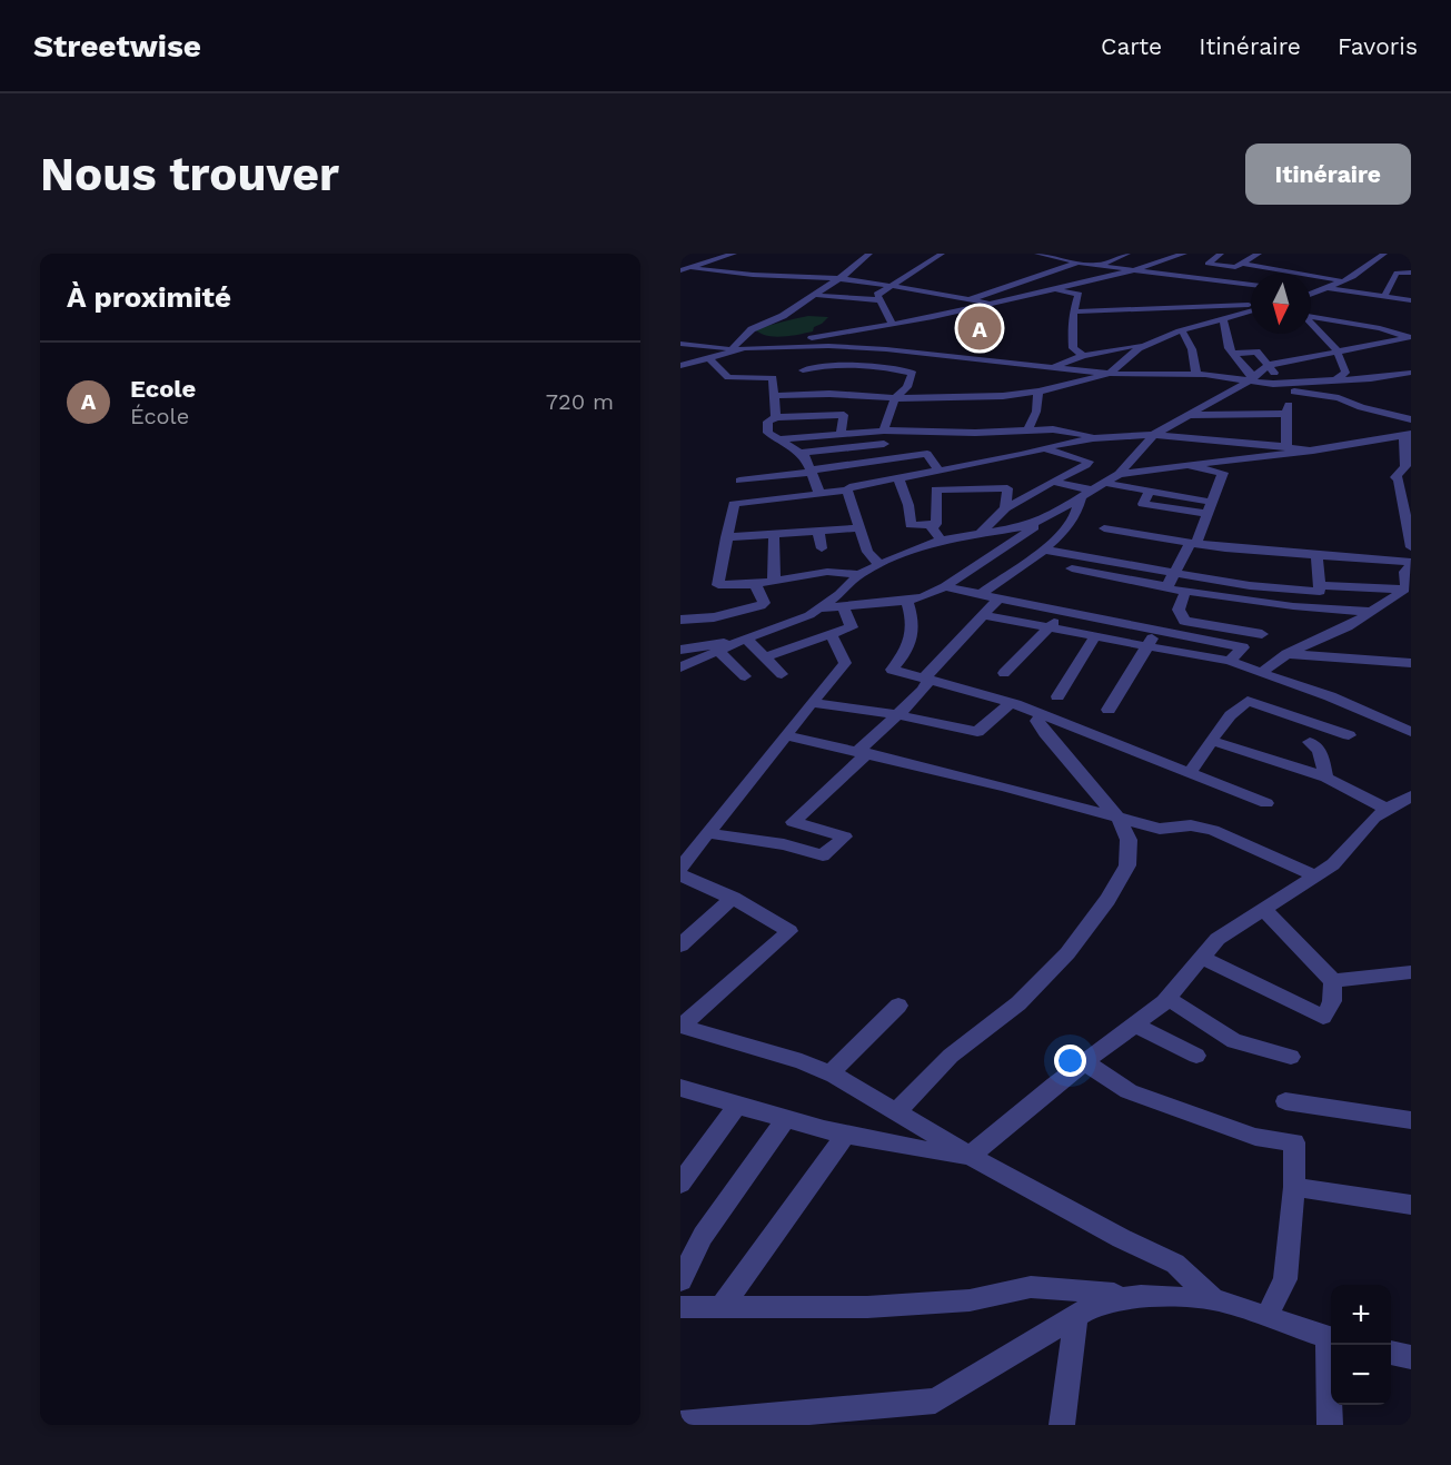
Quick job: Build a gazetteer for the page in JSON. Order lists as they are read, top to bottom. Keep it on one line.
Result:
{"north":"bottom","page":{"header":"Streetwise","nav":["Carte","Itinéraire","Favoris"],"buttons":"Itinéraire","title":"Nous trouver","heading":"À proximité","pins":"A","list":[{"mark":"A","name":"Ecole","note":"École","value":"720 m"}],"map_buttons":["+","−"]}}
